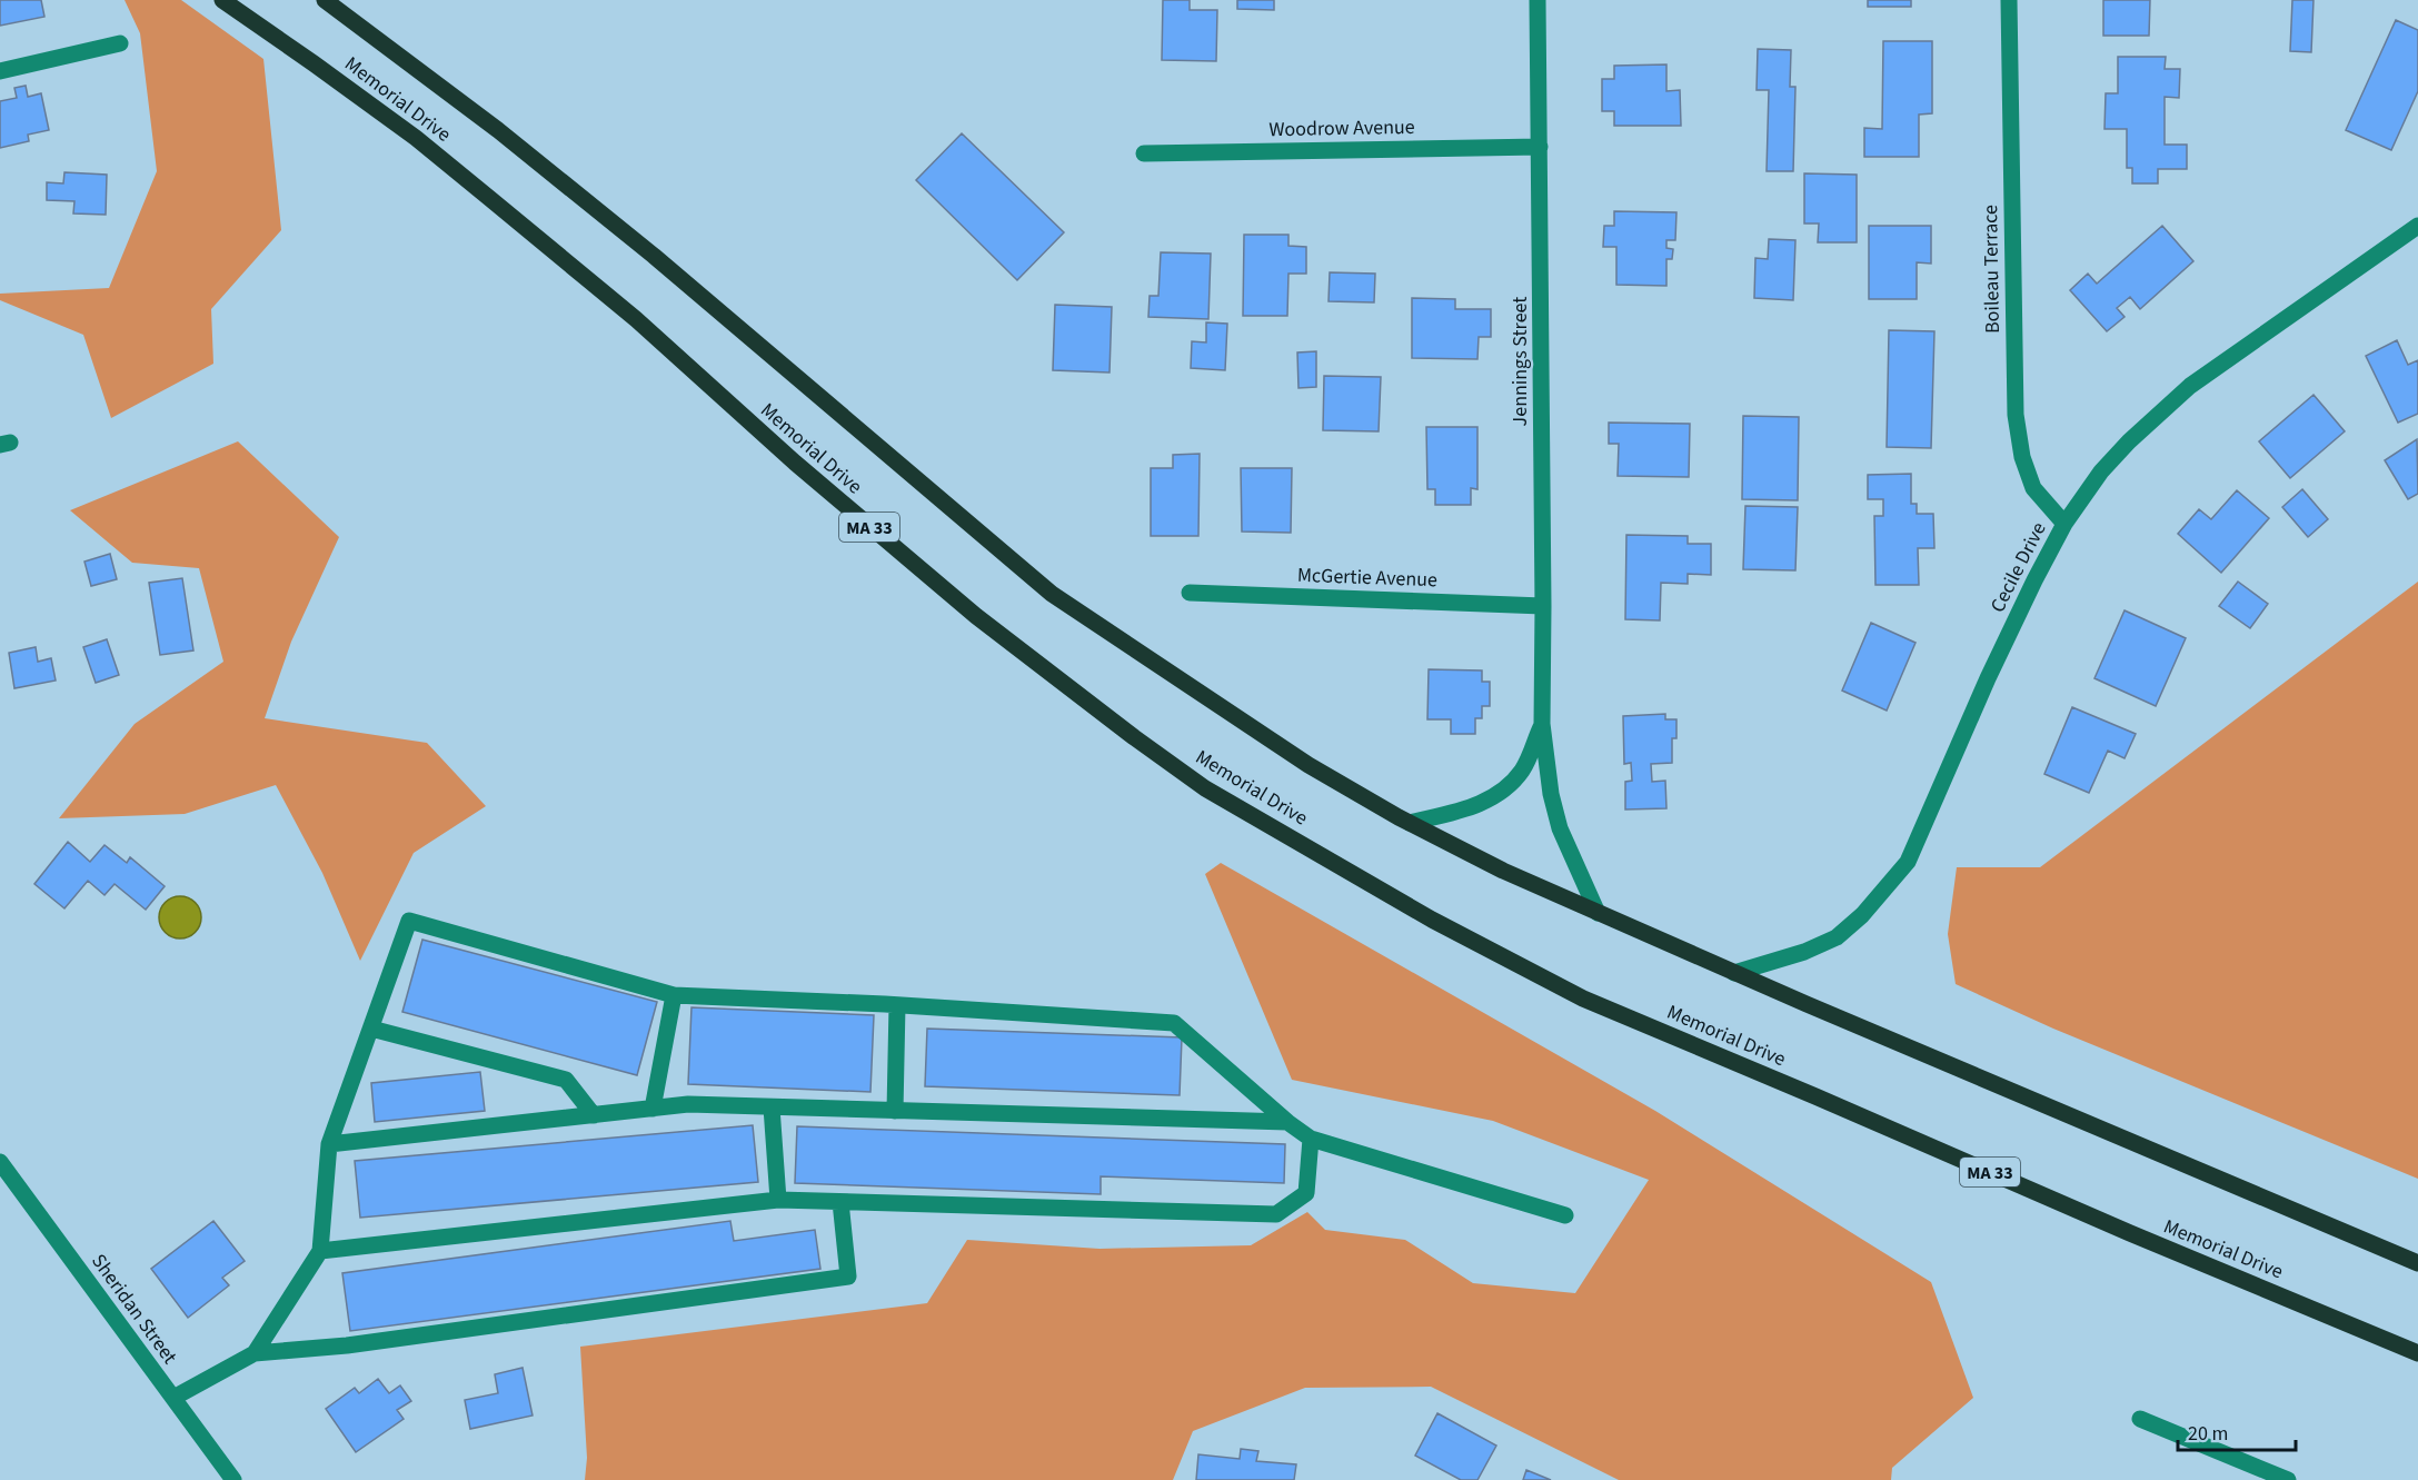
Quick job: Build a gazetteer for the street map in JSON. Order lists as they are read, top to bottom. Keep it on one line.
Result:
{"streets":{"main road":["Memorial Drive","MA 33"],"street":["Woodrow Avenue","Boileau Terrace","Jennings Street","Cecile Drive","McGertie Avenue","Sheridan Street"]},"crossings":[["Memorial Drive","Jennings Street"],["Memorial Drive","Cecile Drive"],["Woodrow Avenue","Jennings Street"],["Boileau Terrace","Cecile Drive"],["Jennings Street","McGertie Avenue"]],"scale_bar":"20 m"}
